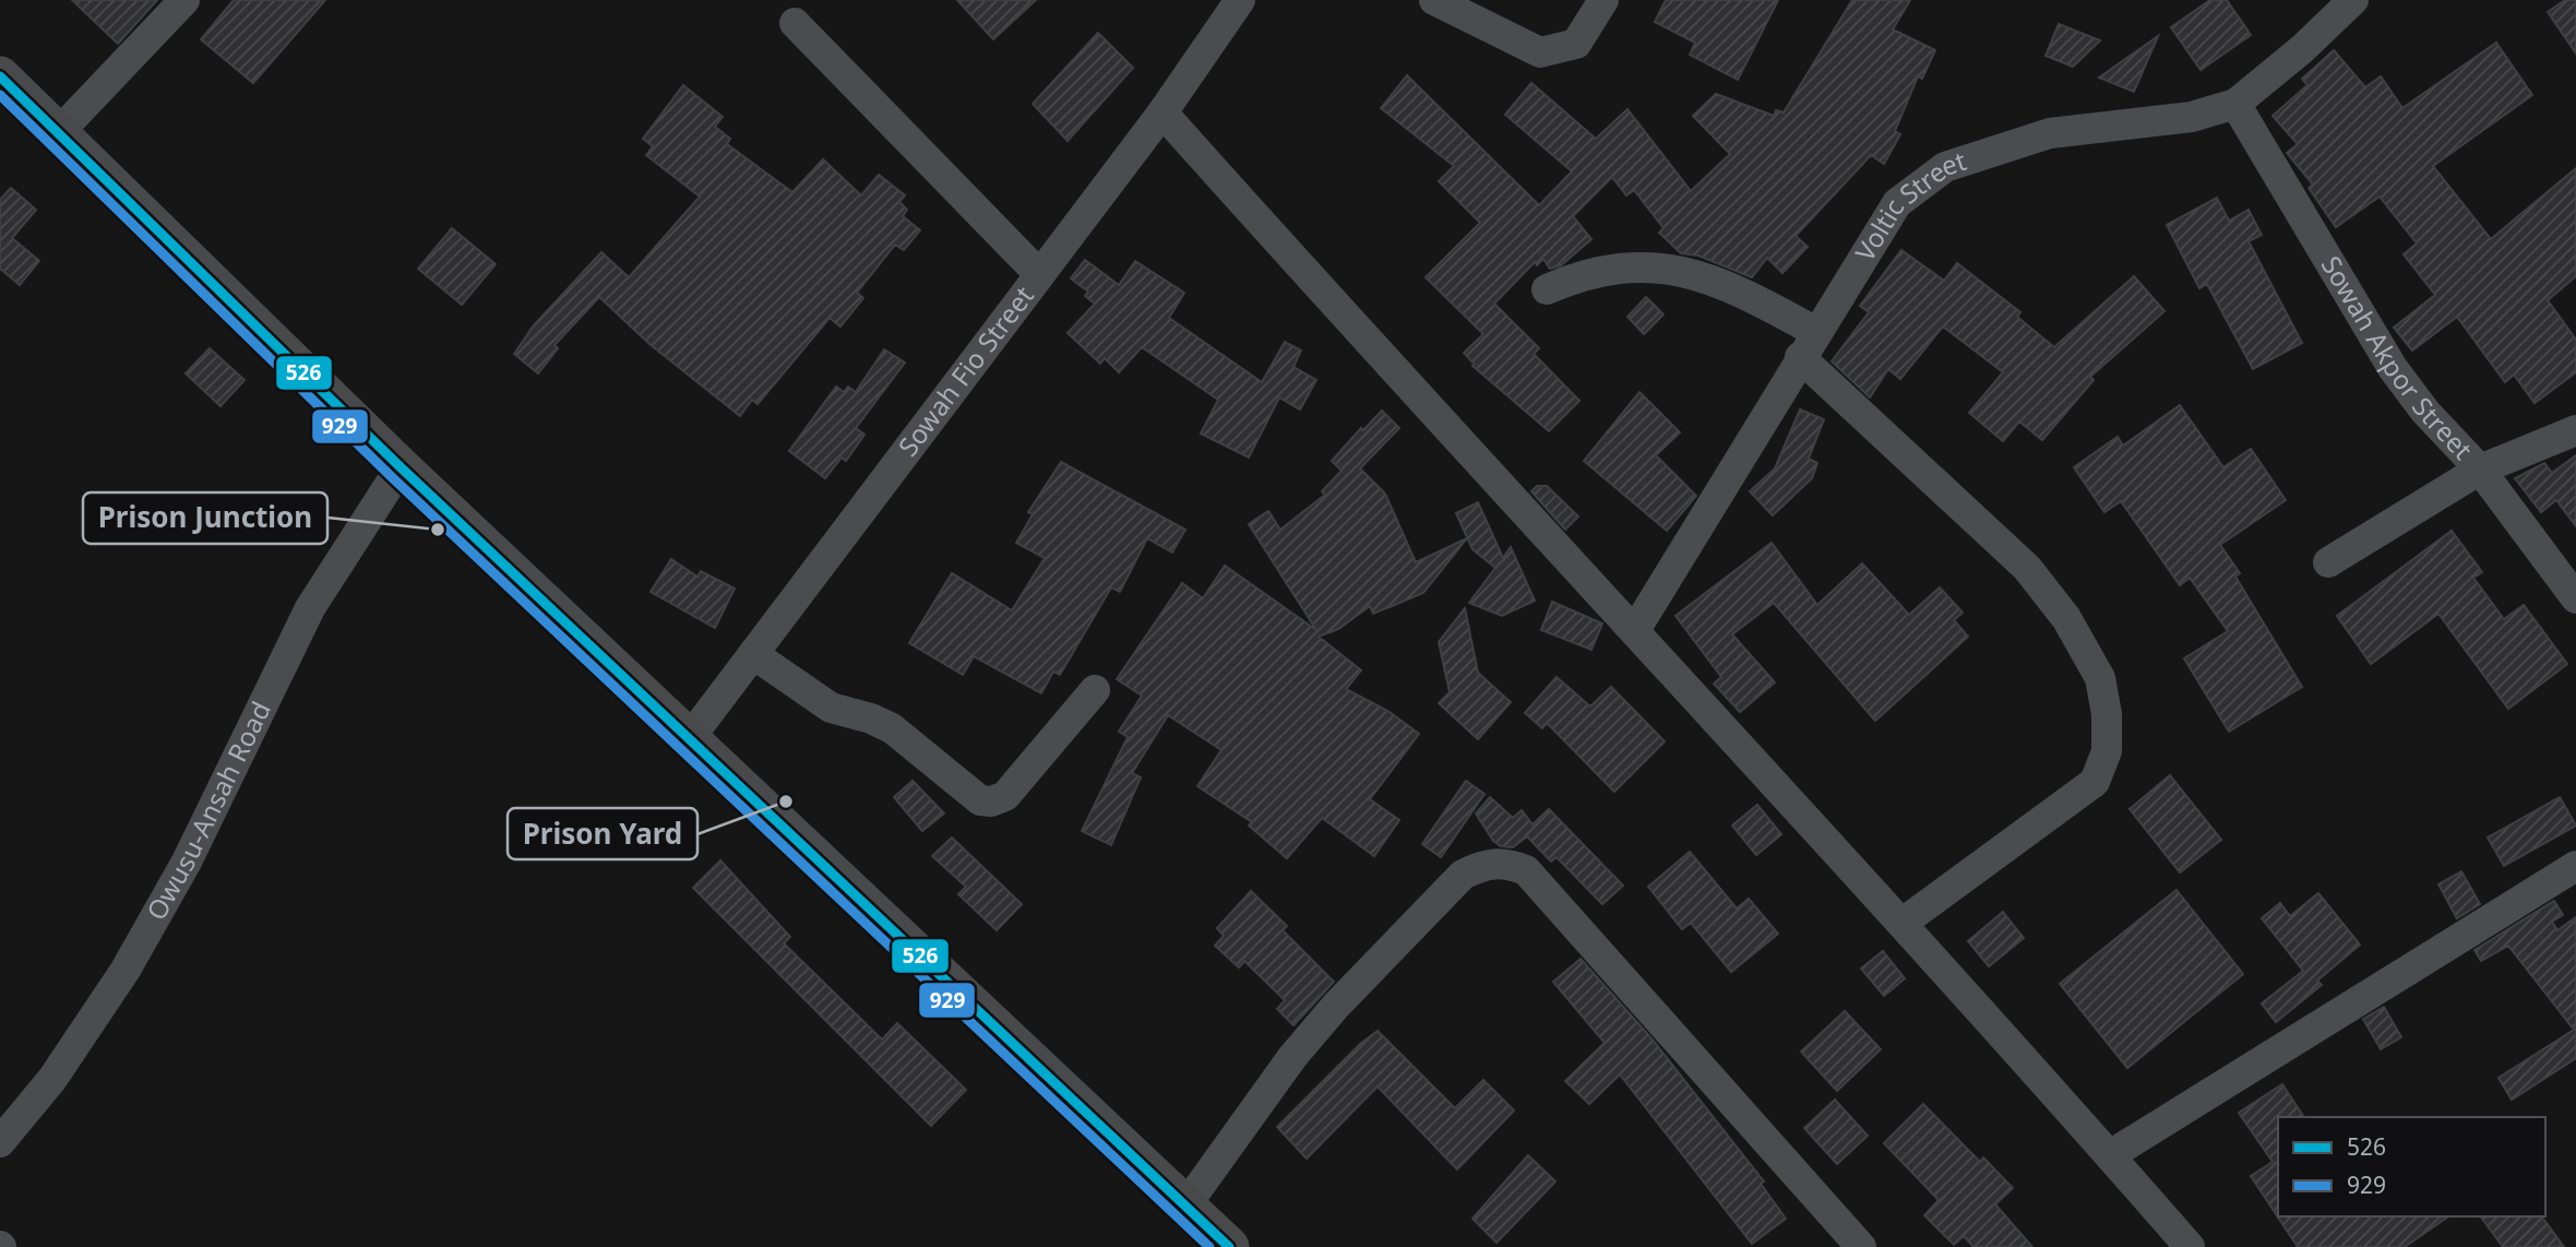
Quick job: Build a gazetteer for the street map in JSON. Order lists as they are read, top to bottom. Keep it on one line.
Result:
{"streets":{"street":["Voltic Street","Sowah Akpor Street","Sowah Fio Street","Owusu-Ansah Road"]},"crossings":[["Voltic Street","Sowah Akpor Street"]],"places":["Prison Junction","Prison Yard"],"lines":["transit line 526","transit line 929"],"legend":["526","929"]}
